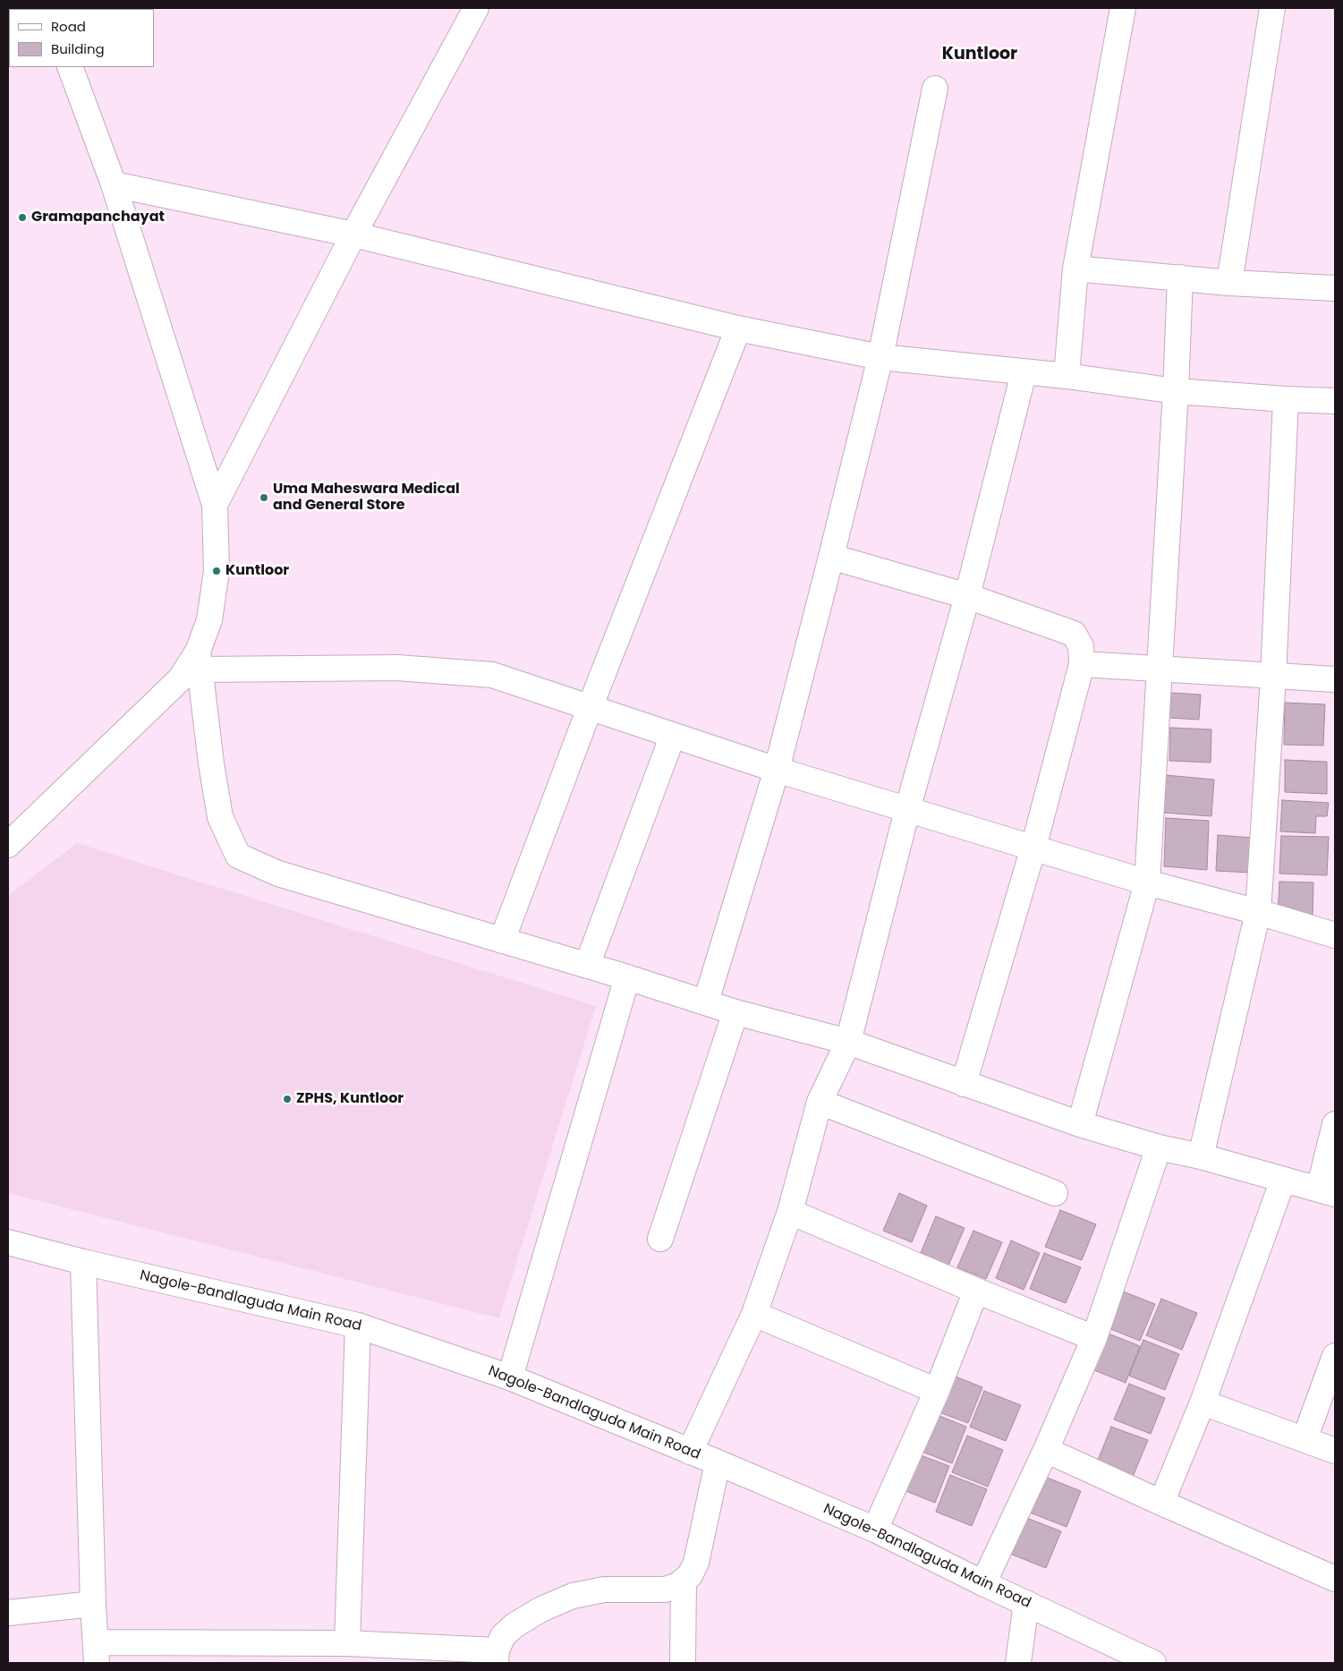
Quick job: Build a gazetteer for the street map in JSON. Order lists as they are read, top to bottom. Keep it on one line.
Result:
{"streets":{"street":["Nagole-Bandlaguda Main Road"]},"districts":["Kuntloor"],"places":["Gramapanchayat","Uma Maheswara Medical and General Store","Kuntloor","ZPHS, Kuntloor"],"legend":["Road","Building"]}
